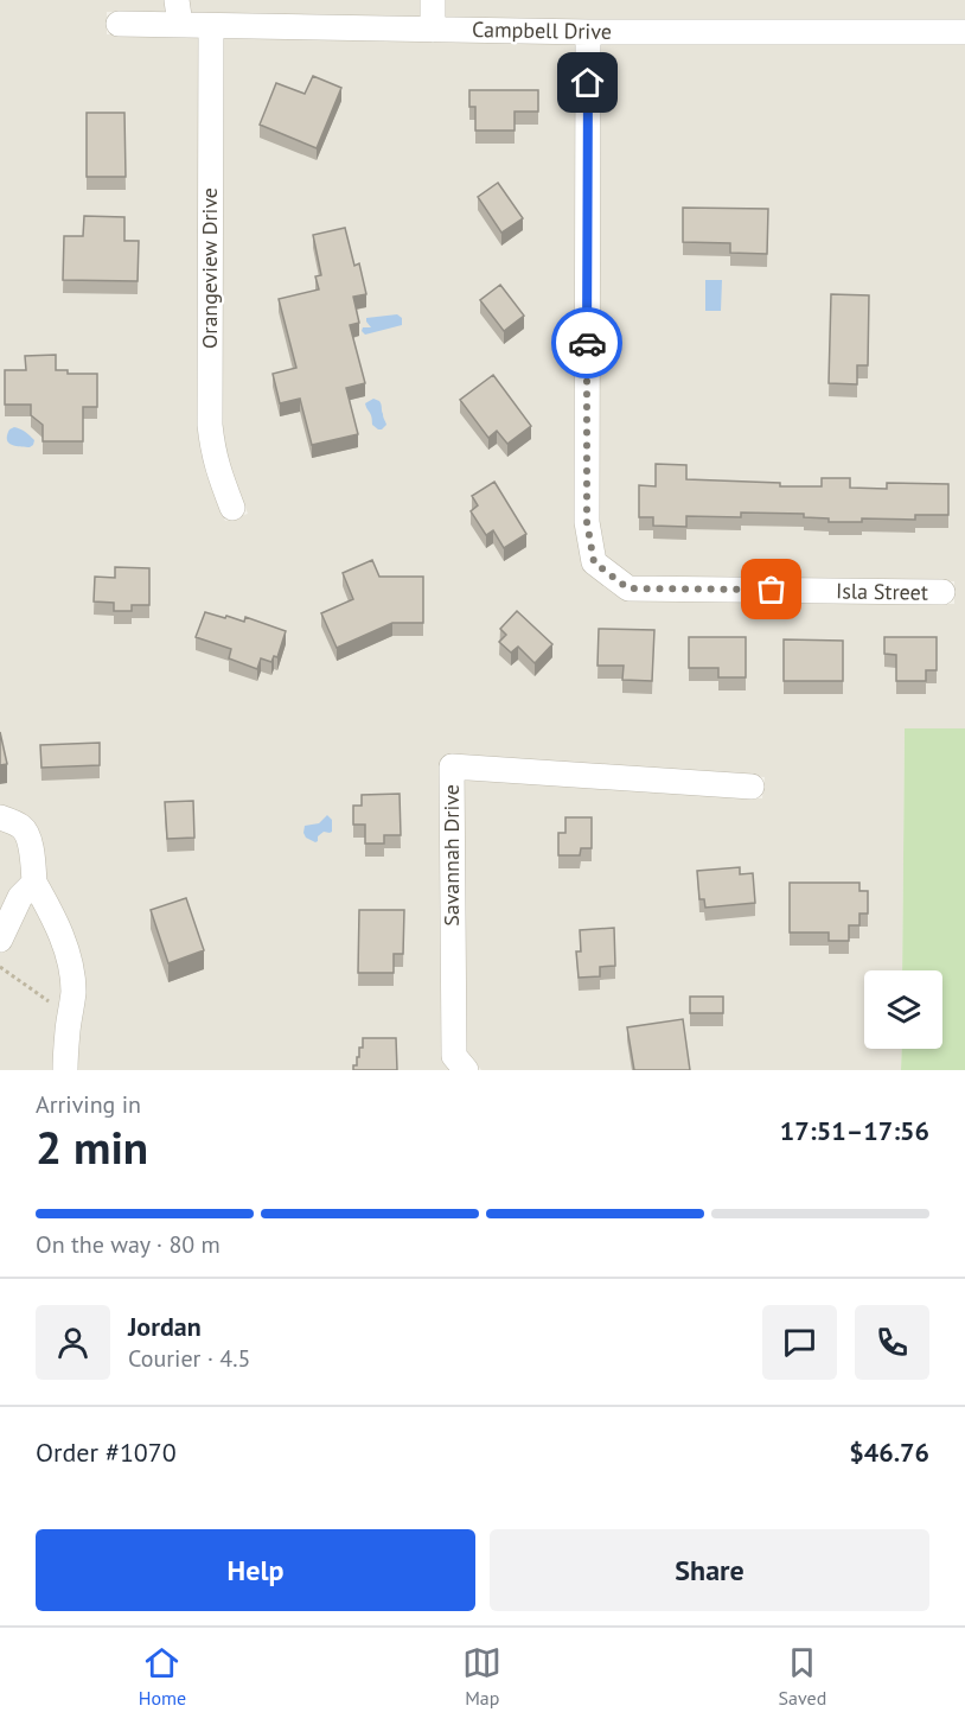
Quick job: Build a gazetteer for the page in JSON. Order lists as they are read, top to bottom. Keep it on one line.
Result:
{"streets":{"street":["Campbell Drive","Orangeview Drive","Isla Street","Savannah Drive"]},"crossings":[["Campbell Drive","Orangeview Drive"],["Campbell Drive","Isla Street"]],"page":{"heading":["2 min","Arriving in","17:51–17:56"],"panel":["Jordan","Courier · 4.5","Order #1070","$46.76"],"bar":"On the way · 80 m","buttons":["Help","Share"],"tabs":["Home","Map","Saved"]}}
